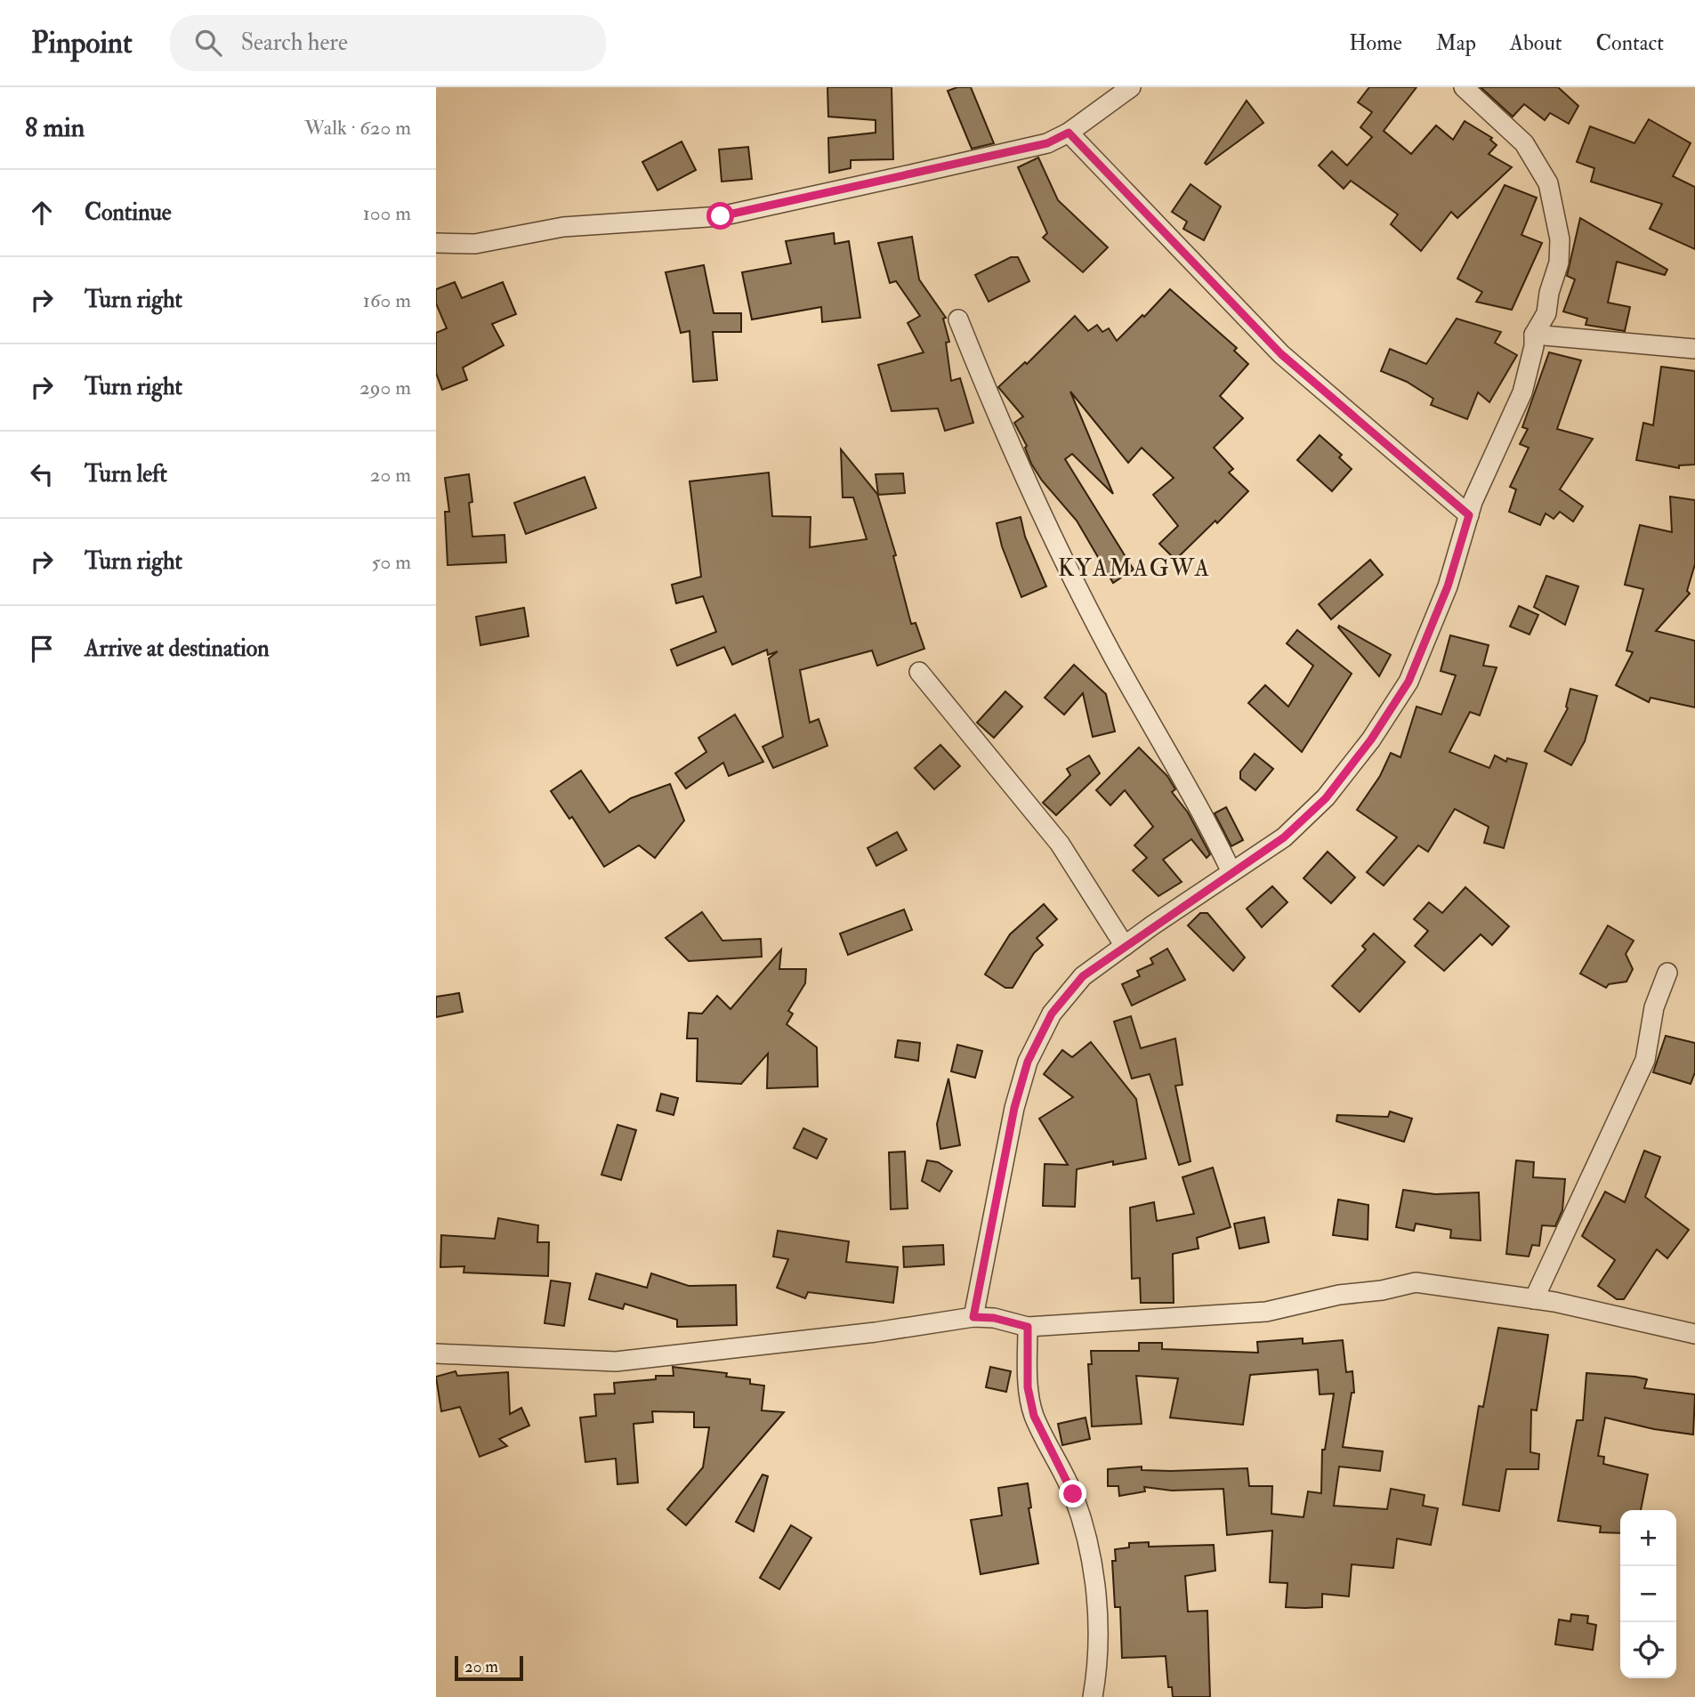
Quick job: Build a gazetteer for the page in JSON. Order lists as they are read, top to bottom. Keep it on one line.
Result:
{"districts":["KYAMAGWA"],"scale_bar":"20 m","page":{"header":"Pinpoint","search":"Search here","nav":["Home","Map","About","Contact"],"heading":["8 min","Walk · 620 m"],"list":[["Continue","100 m"],["Turn right","160 m"],["Turn right","290 m"],["Turn left","20 m"],["Turn right","50 m"],"Arrive at destination"],"map_buttons":["+","−"],"scale":"20 m"}}
